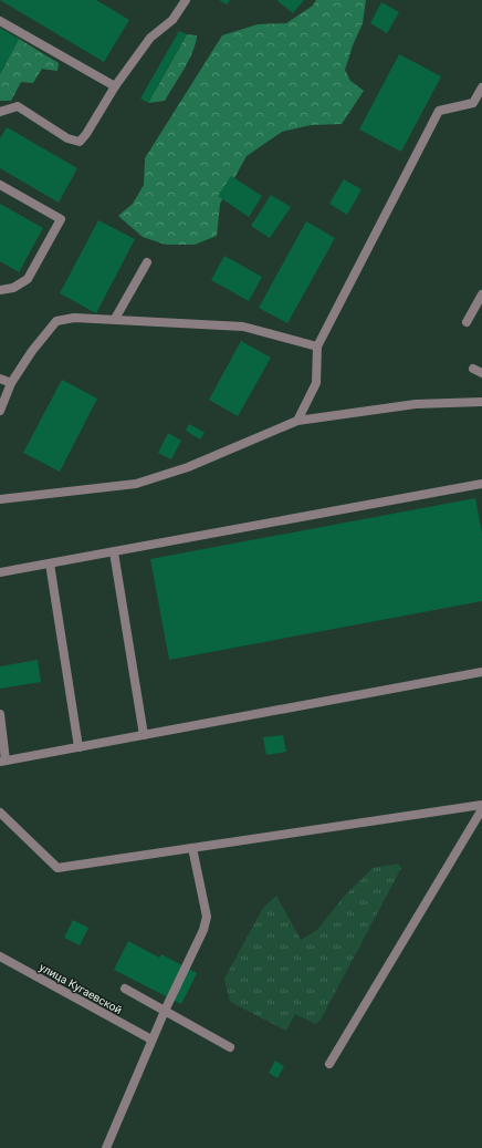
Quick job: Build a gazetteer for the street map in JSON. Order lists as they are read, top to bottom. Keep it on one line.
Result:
{"streets":{"street":["улица Кугаевской"]}}
